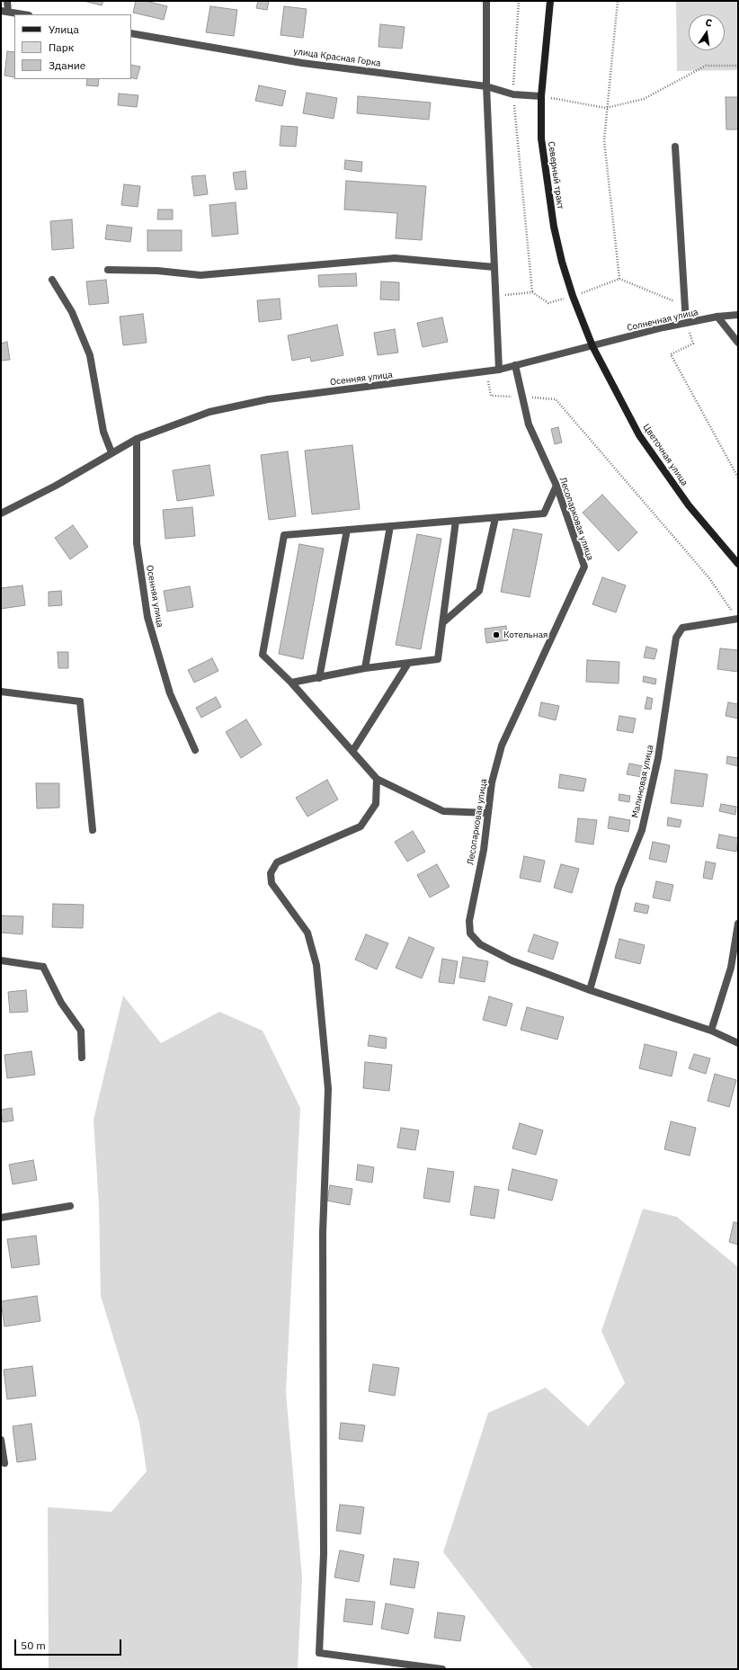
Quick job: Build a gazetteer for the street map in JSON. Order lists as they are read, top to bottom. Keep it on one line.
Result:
{"streets":{"main road":["Северный тракт","Цветочная улица"],"street":["улица Красная Горка","Солнечная улица","Осенняя улица","Лесопарковая улица","Малиновая улица"]},"crossings":[["улица Красная Горка","Северный тракт"],["Северный тракт","Солнечная улица"],["Северный тракт","Осенняя улица"],["Северный тракт","Цветочная улица"],["Солнечная улица","Осенняя улица"],["Солнечная улица","Цветочная улица"],["Осенняя улица","Цветочная улица"],["Осенняя улица","Лесопарковая улица"],["Лесопарковая улица","Малиновая улица"]],"places":["Котельная"],"legend":["Улица","Парк","Здание"],"scale_bar":"50 m","north":"top"}
